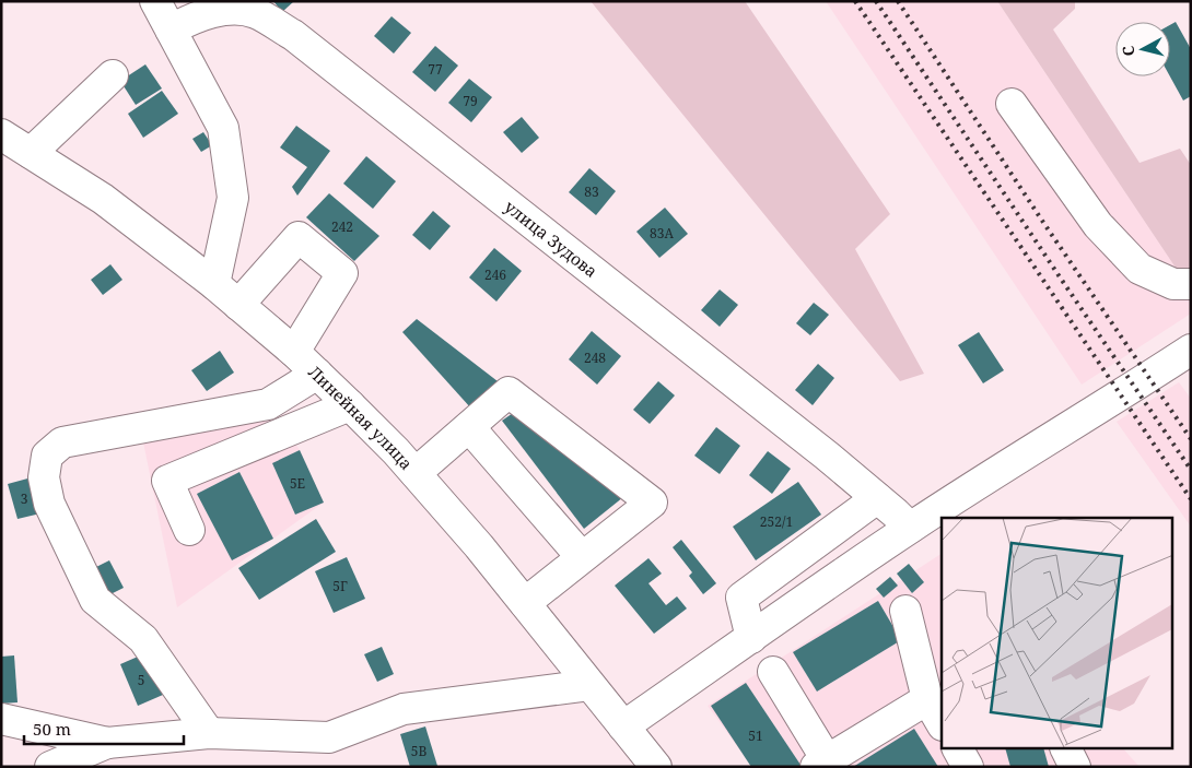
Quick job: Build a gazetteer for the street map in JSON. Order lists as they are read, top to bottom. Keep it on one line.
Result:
{"streets":{"street":["улица Зудова","Линейная улица"]},"house_numbers":["77","79","83","242","83А","246","248","5Е","3","252/1","5Г","5","51","5В"],"scale_bar":"50 m","north":"left"}
